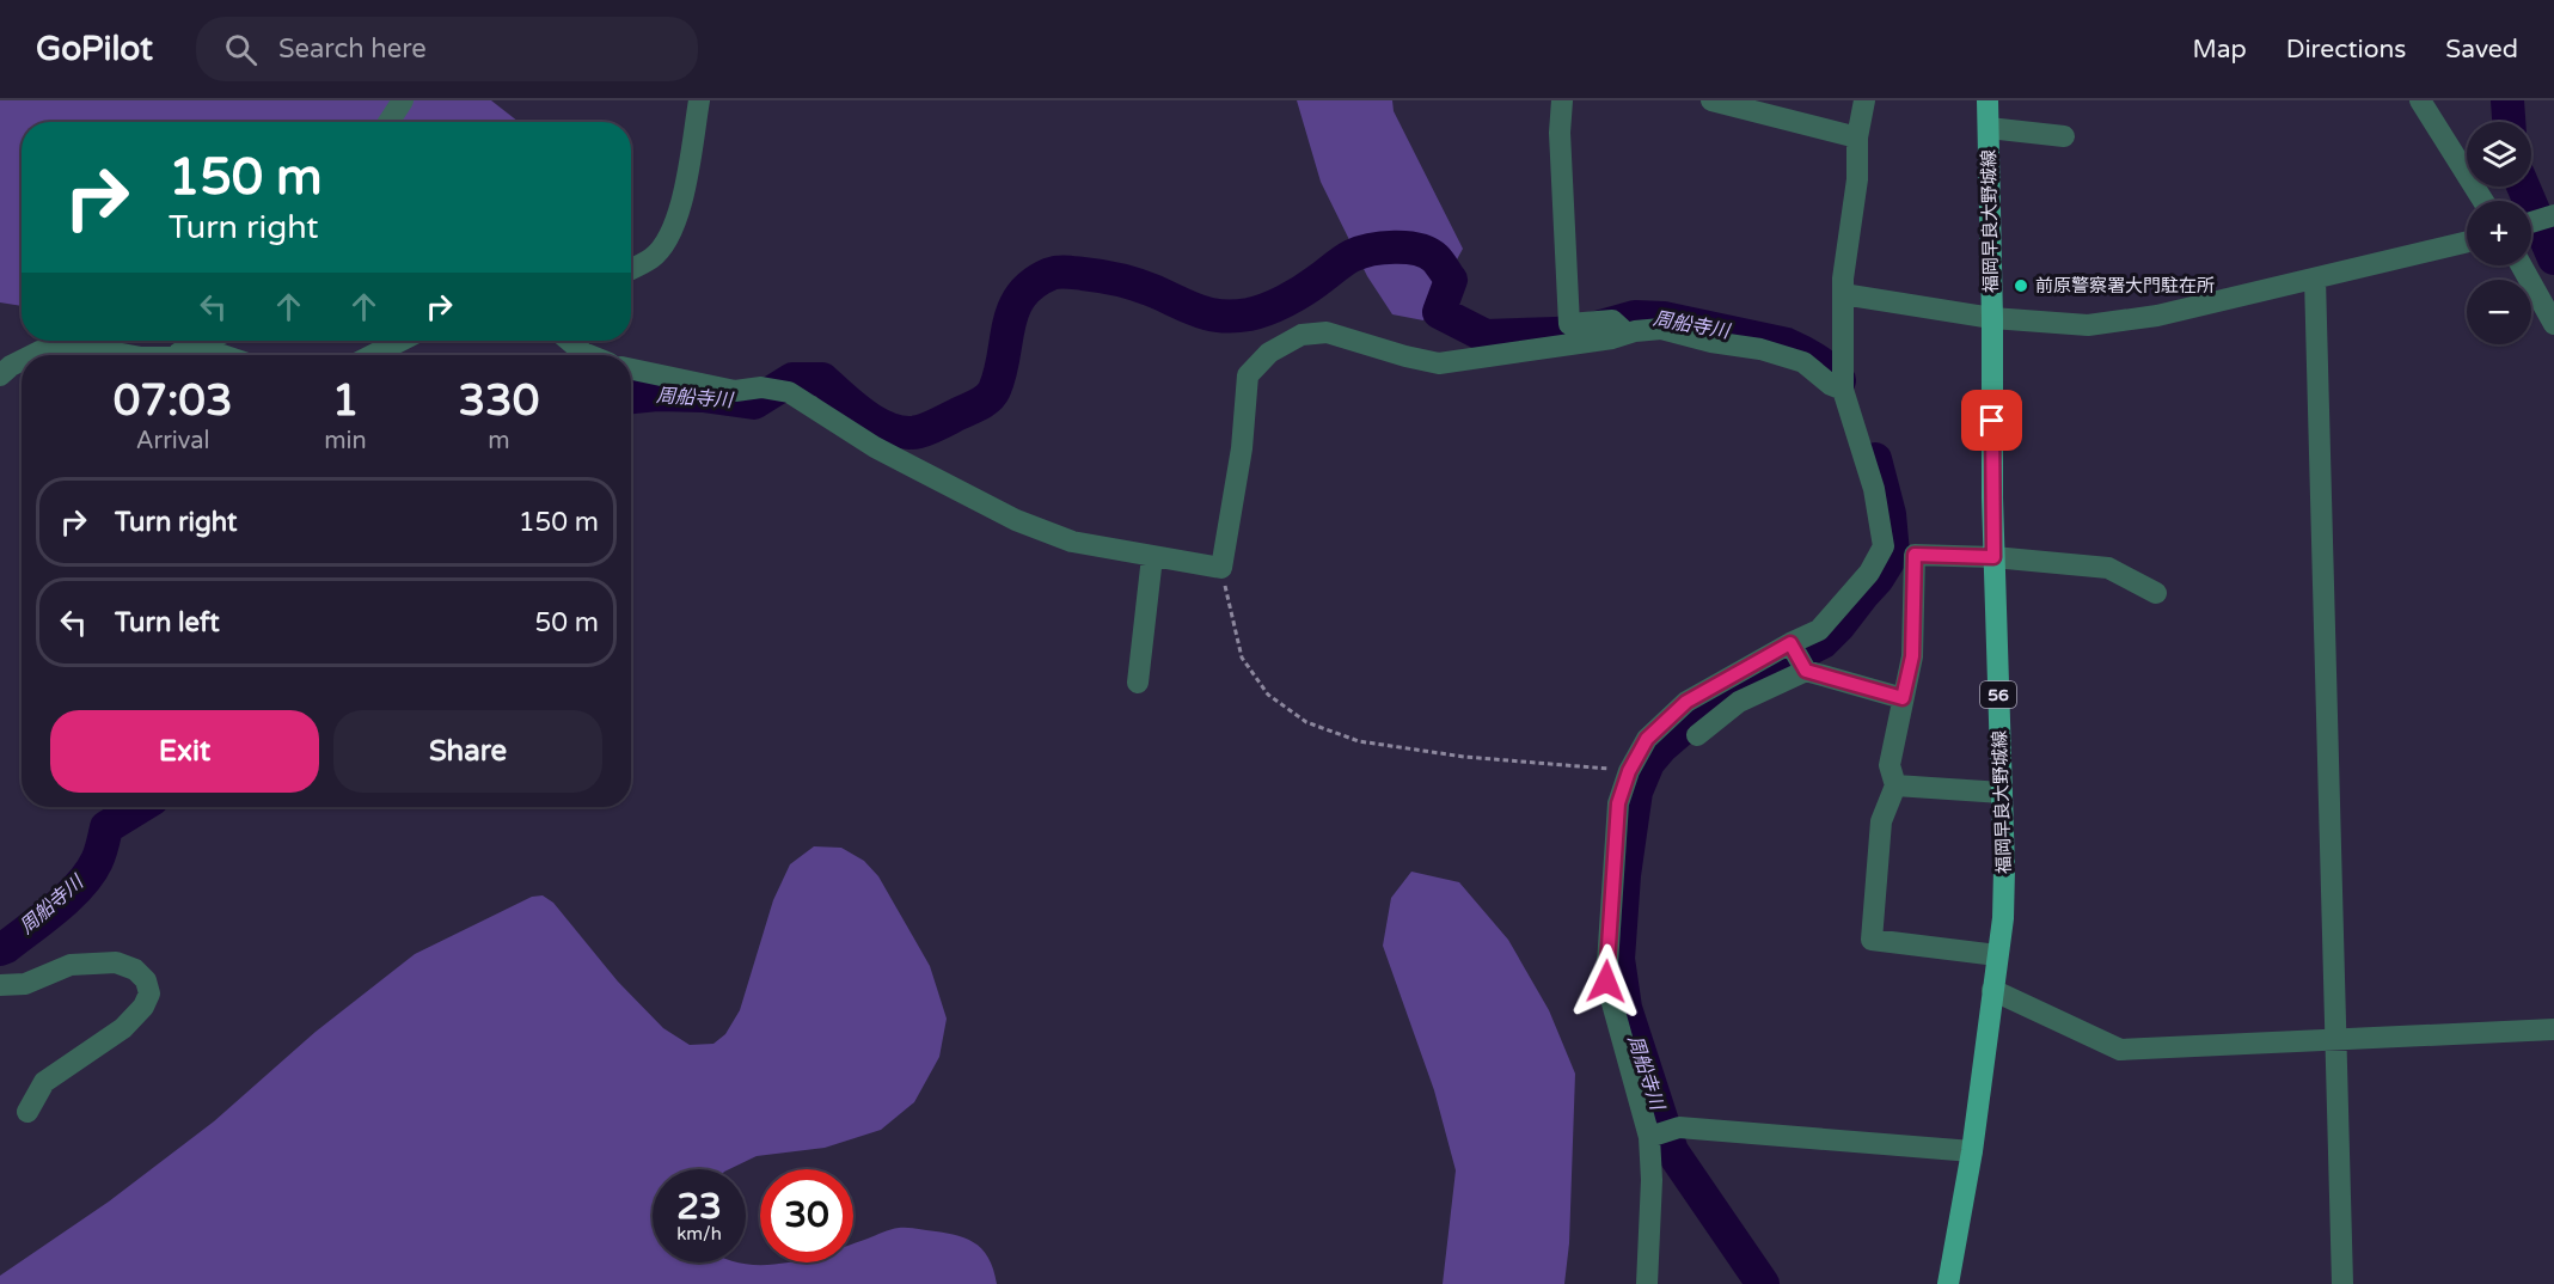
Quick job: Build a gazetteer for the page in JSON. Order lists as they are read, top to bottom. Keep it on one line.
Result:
{"streets":{"main road":["福岡早良大野城線","56"]},"water":["周船寺川"],"places":["前原警察署大門駐在所"],"page":{"header":"GoPilot","search":"Search here","nav":["Map","Directions","Saved"],"map_buttons":["+","−"],"turn":["150 m","Turn right"],"eta":["07:03","Arrival","1","min","330","m"],"list":[{"name":"Turn right","value":"150 m"},{"name":"Turn left","value":"50 m"}],"buttons":["Exit","Share"],"speed":"23 km/h","limit":"30"}}
